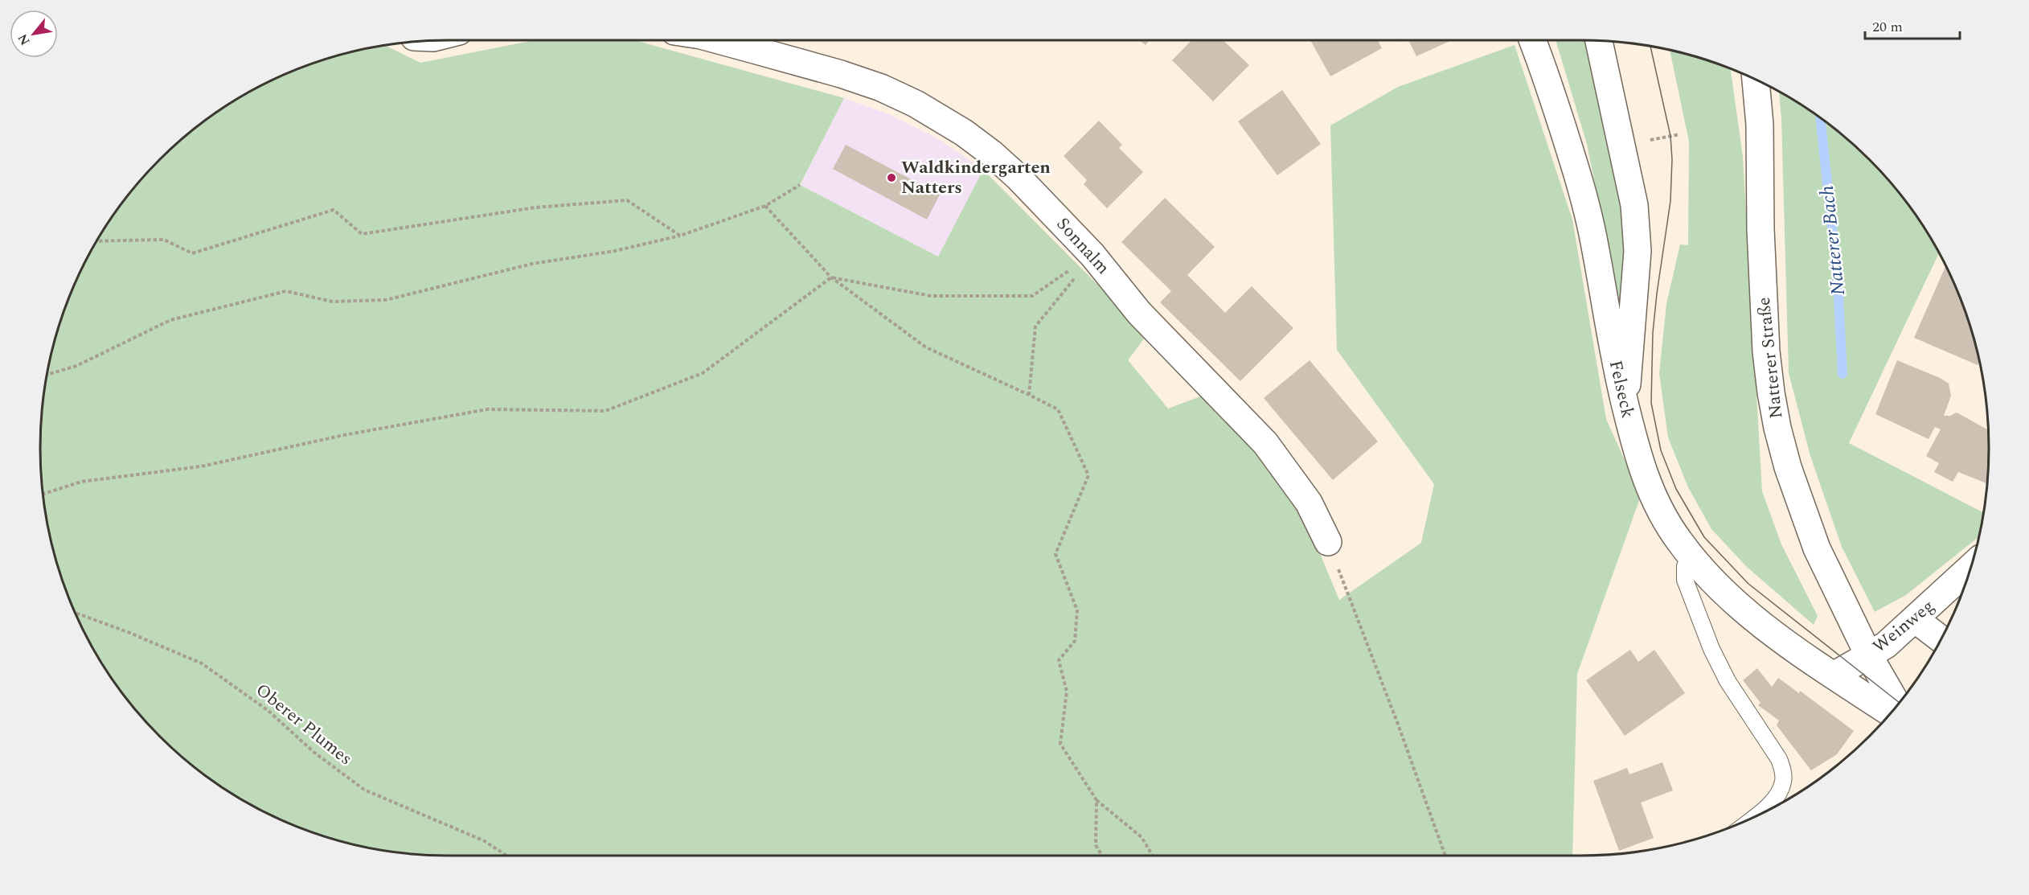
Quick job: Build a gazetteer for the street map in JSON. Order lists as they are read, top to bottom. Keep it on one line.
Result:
{"streets":{"street":["Sonnalm","Natterer Straße","Felseck","Weinweg"],"path":["Oberer Plumes"]},"crossings":[["Natterer Straße","Weinweg"]],"water":["Natterer Bach"],"places":["Waldkindergarten Natters"],"scale_bar":"20 m","north":"bottom left"}
